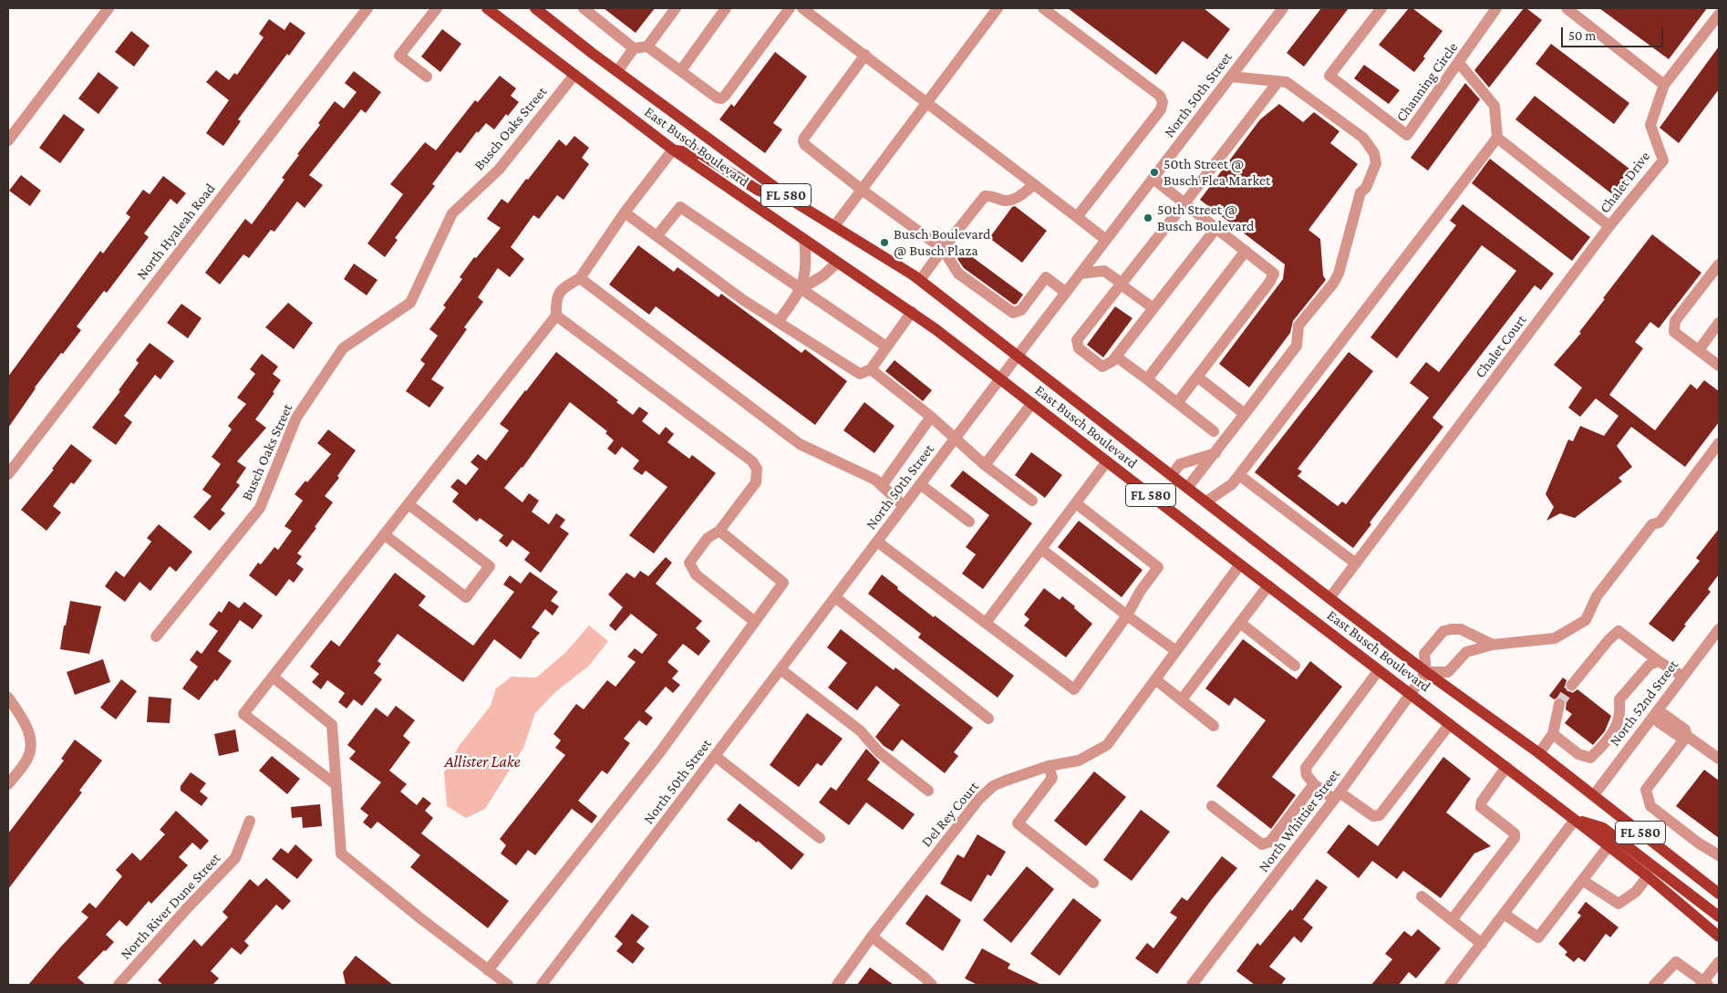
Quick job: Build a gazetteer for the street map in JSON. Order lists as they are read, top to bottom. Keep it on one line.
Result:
{"streets":{"main road":["East Busch Boulevard","FL 580"],"street":["Channing Circle","North 50th Street","Busch Oaks Street","Chalet Drive","North Hyaleah Road","Chalet Court","North 52nd Street","Del Rey Court","North Whittier Street","North River Dune Street"]},"crossings":[["North 50th Street","East Busch Boulevard"],["Busch Oaks Street","East Busch Boulevard"],["East Busch Boulevard","Chalet Court"],["East Busch Boulevard","North 52nd Street"],["East Busch Boulevard","Del Rey Court"],["East Busch Boulevard","North Whittier Street"],["Chalet Drive","Chalet Court"]],"water":["Allister Lake"],"places":["50th Street @ Busch Flea Market","50th Street @ Busch Boulevard","Busch Boulevard @ Busch Plaza"],"scale_bar":"50 m"}
